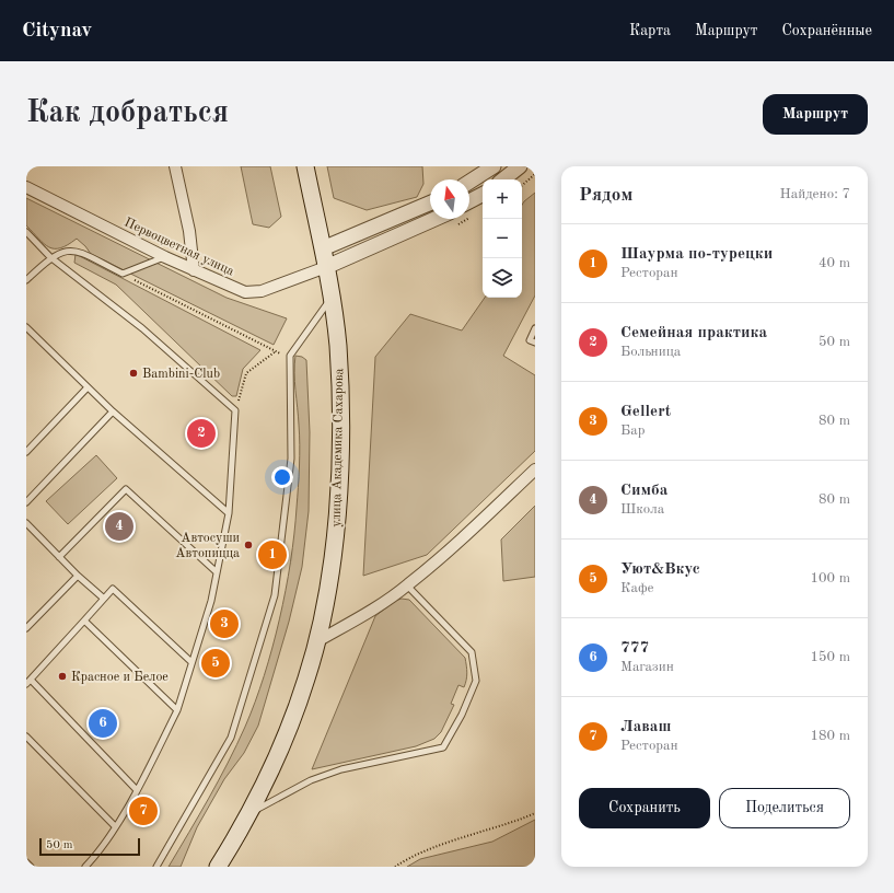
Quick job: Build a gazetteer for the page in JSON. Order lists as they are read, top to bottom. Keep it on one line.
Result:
{"streets":{"main road":["улица Академика Сахарова"],"street":["Первоцветная улица"]},"crossings":[["Первоцветная улица","улица Академика Сахарова"]],"places":["Bambini-Club","Автосуши Автопицца","Красное и Белое"],"scale_bar":"50 m","north":"top","page":{"header":"Citynav","nav":["Карта","Маршрут","Сохранённые"],"buttons":["Маршрут",["Сохранить","Поделиться"]],"title":"Как добраться","heading":["Рядом","Найдено: 7"],"map_buttons":["+","−"],"list":[{"mark":"1","name":"Шаурма по-турецки","note":"Ресторан","value":"40 m"},{"mark":"2","name":"Семейная практика","note":"Больница","value":"50 m"},{"mark":"3","name":"Gellert","note":"Бар","value":"80 m"},{"mark":"4","name":"Симба","note":"Школа","value":"80 m"},{"mark":"5","name":"Уют&Вкус","note":"Кафе","value":"100 m"},{"mark":"6","name":"777","note":"Магазин","value":"150 m"},{"mark":"7","name":"Лаваш","note":"Ресторан","value":"180 m"}],"pins":["2","4","1","3","5","6","7"],"scale":"50 m"}}
